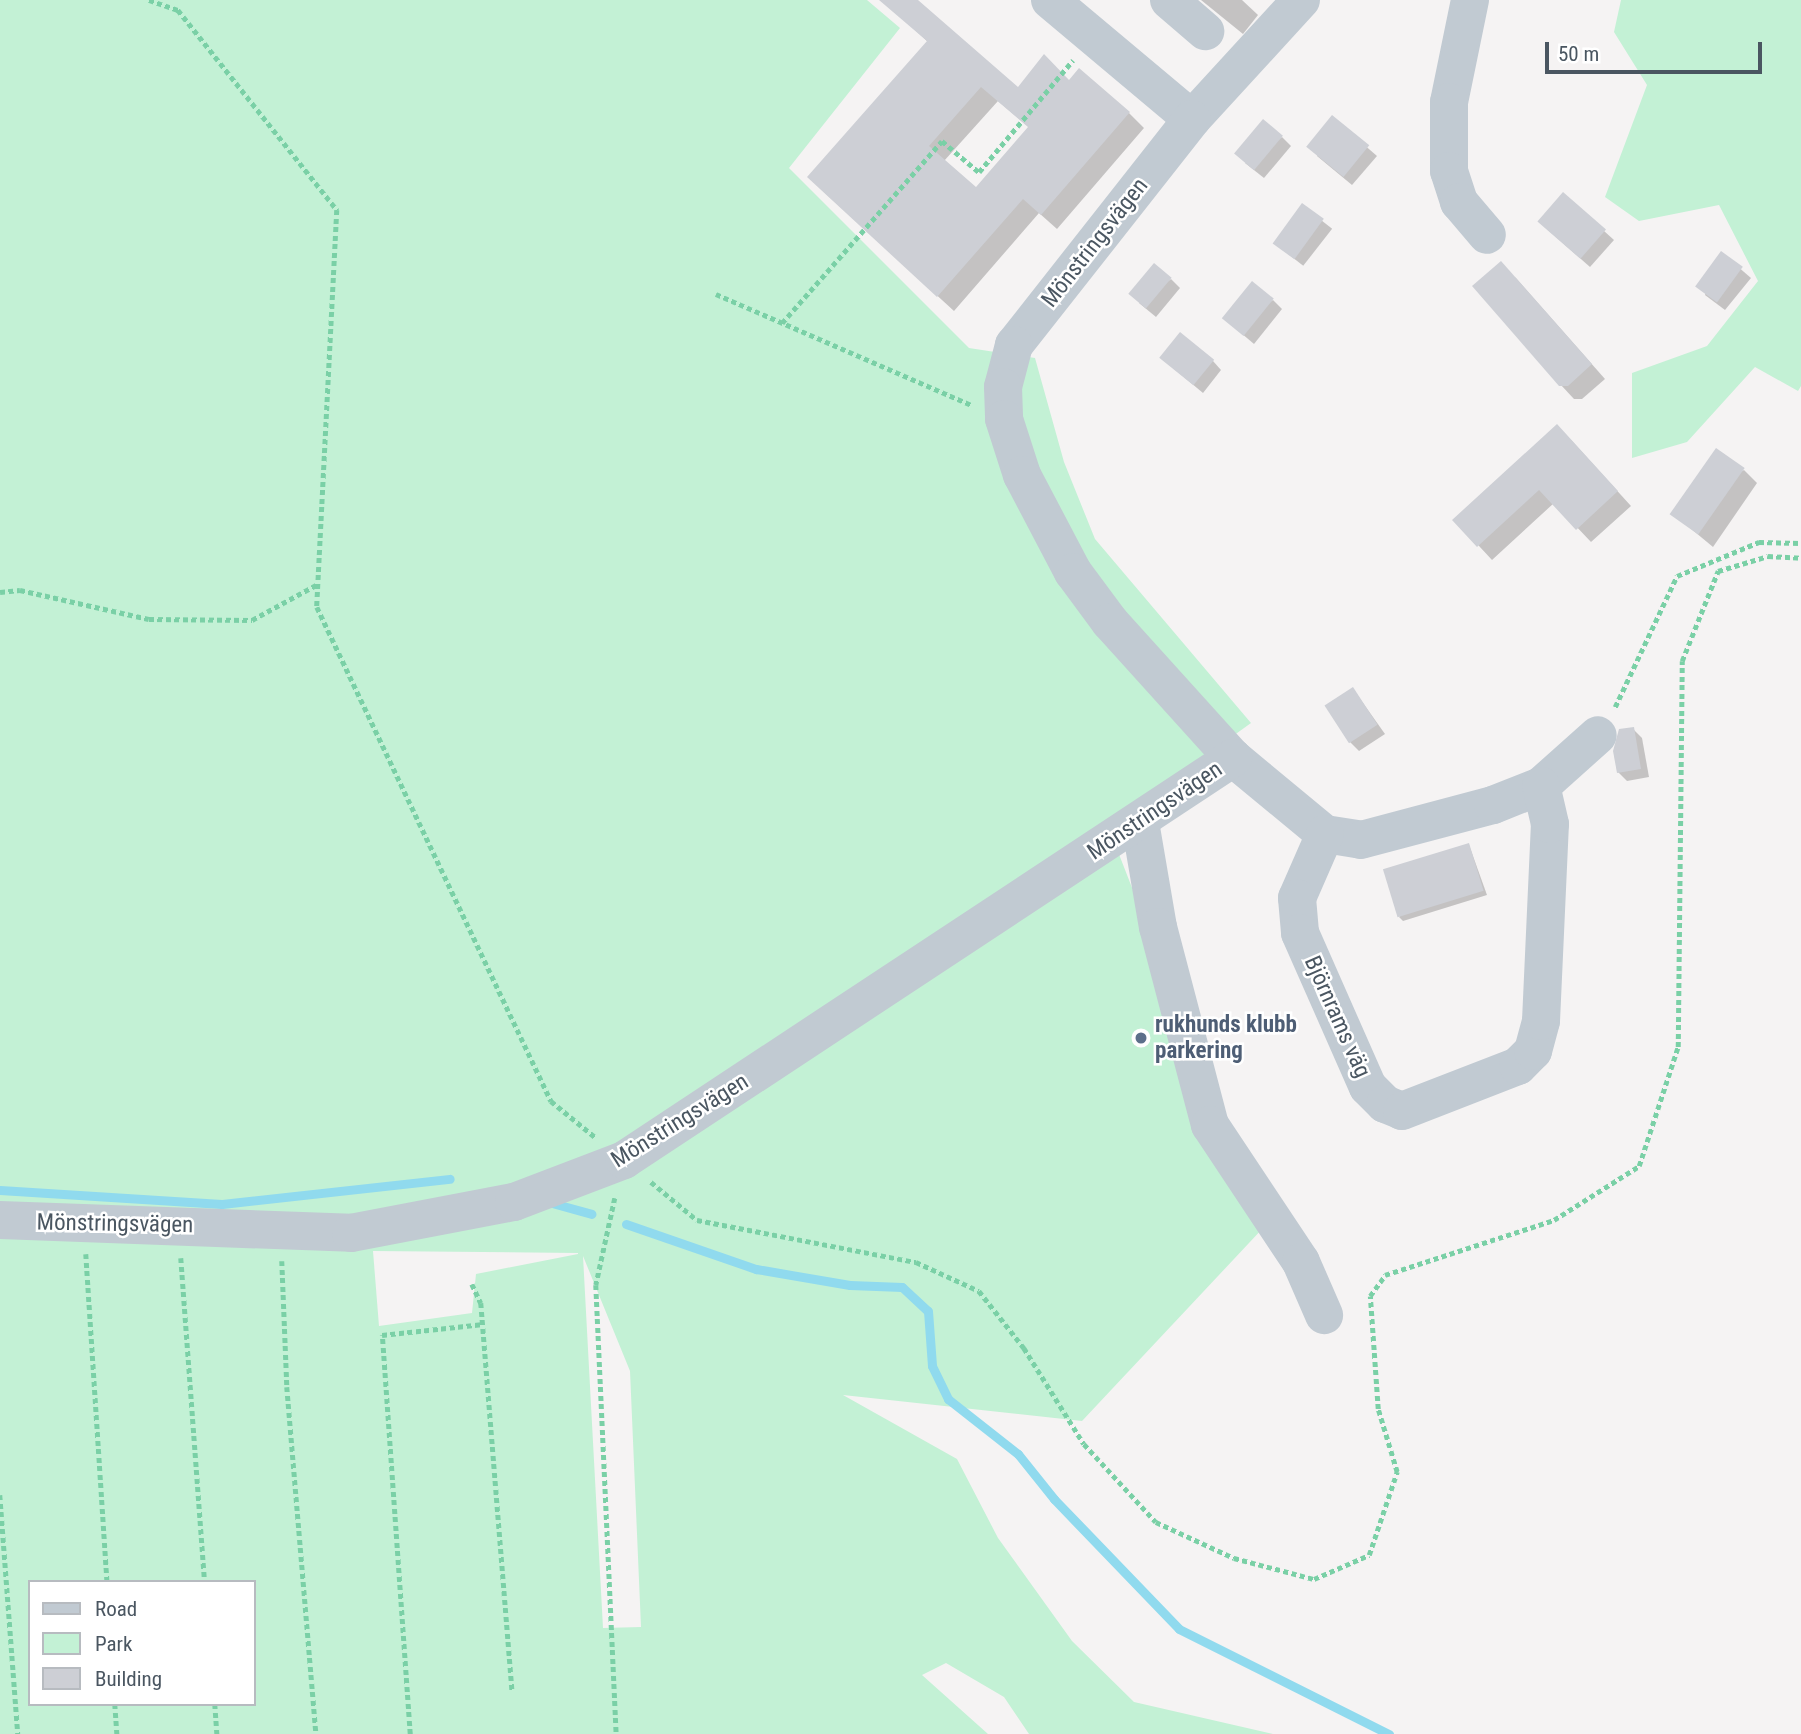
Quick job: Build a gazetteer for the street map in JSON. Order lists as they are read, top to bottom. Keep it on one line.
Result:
{"streets":{"street":["Mönstringsvägen","Björnrams väg"]},"crossings":[["Mönstringsvägen","Björnrams väg"]],"places":["rukhunds klubb parkering"],"legend":["Road","Park","Building"],"scale_bar":"50 m"}
